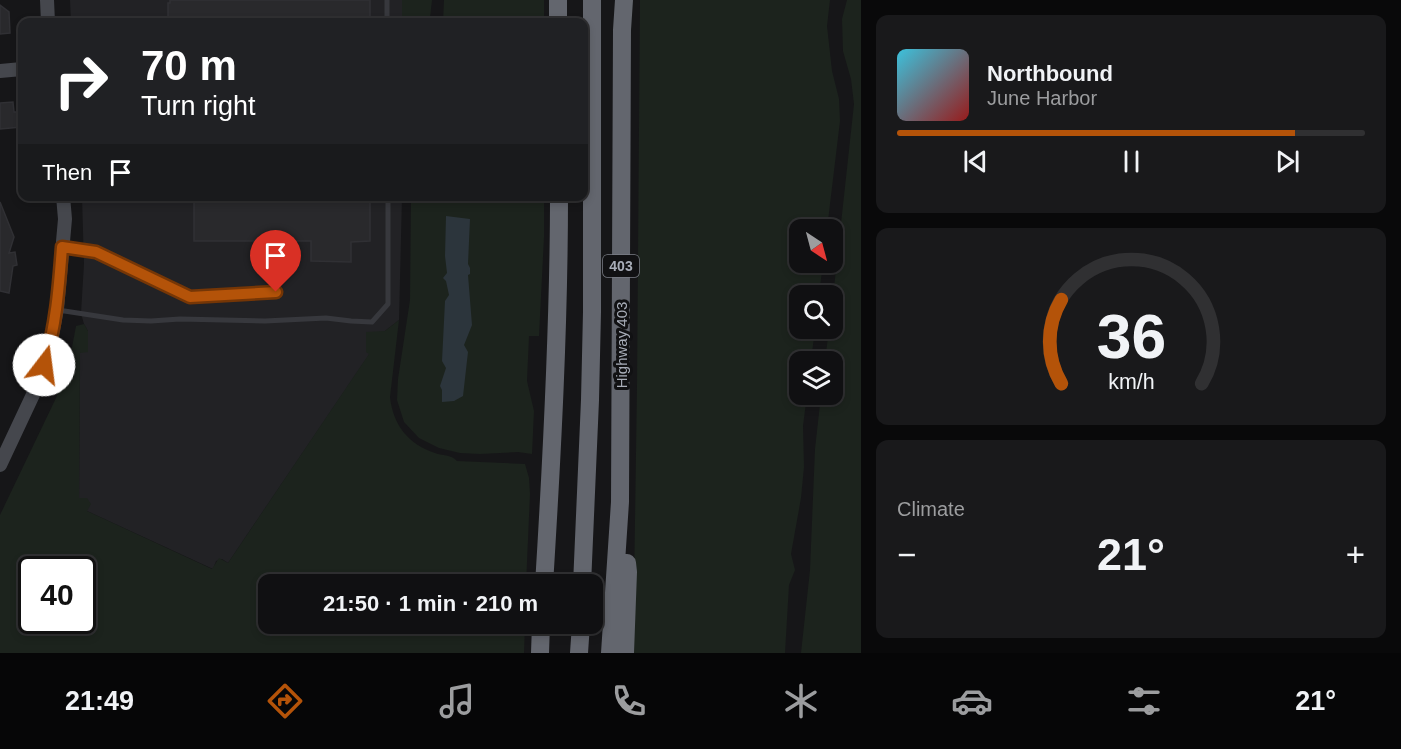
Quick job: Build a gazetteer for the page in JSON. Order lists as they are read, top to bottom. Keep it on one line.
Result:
{"streets":{"highway":["403","Highway 403"]},"north":"bottom right","page":{"turn":["70 m","Turn right"],"song":["Northbound","June Harbor"],"then":"Then","tile":"Climate","heat":["−","21°","+"],"limit":"40","trip":"21:50 · 1 min · 210 m","tabs":["21:49","21°"],"gauge":["36","km/h"]}}
